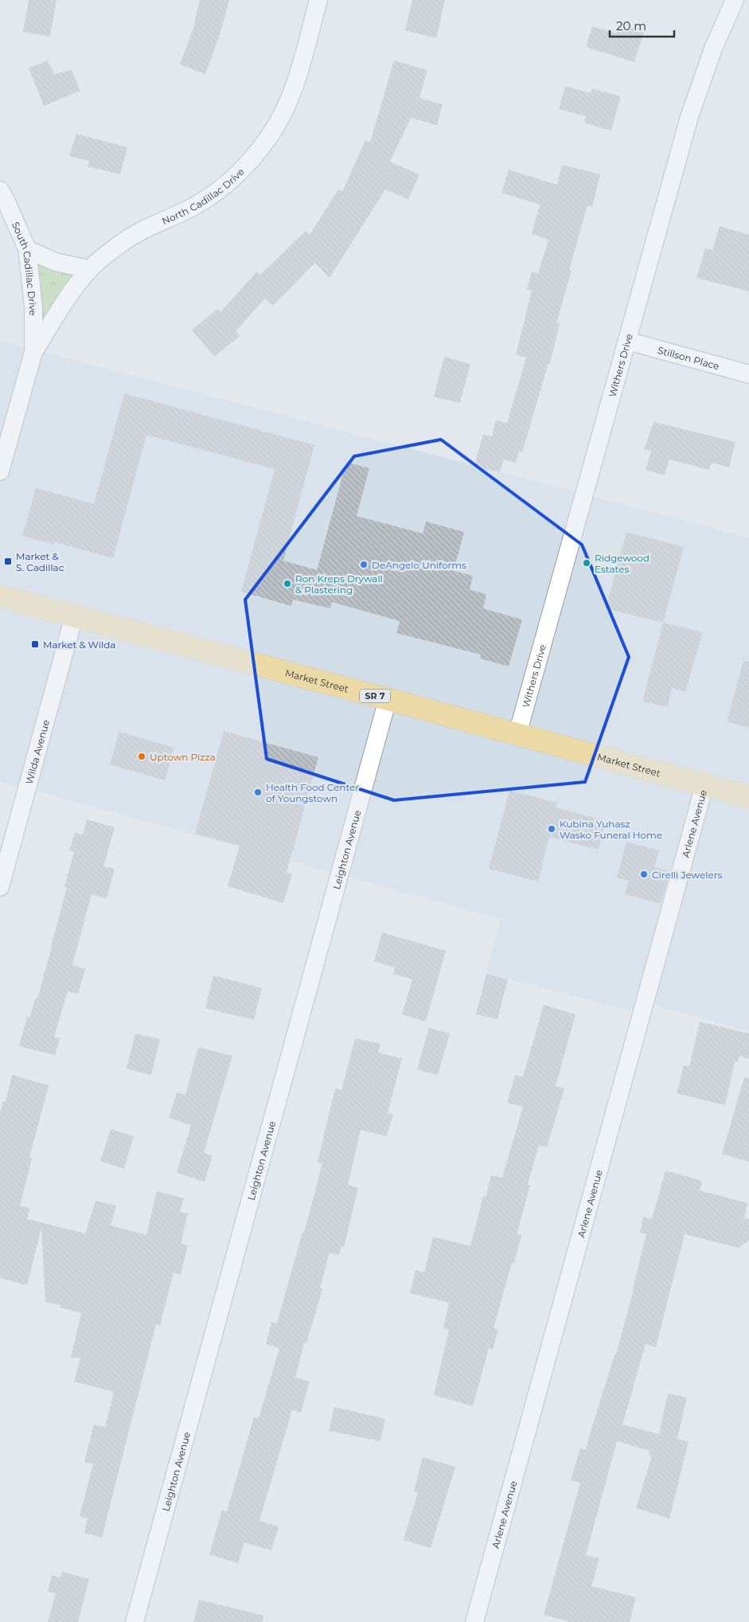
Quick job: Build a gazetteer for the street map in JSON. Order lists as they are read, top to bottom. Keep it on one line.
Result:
{"streets":{"main road":["Market Street","SR 7"],"street":["North Cadillac Drive","South Cadillac Drive","Stillson Place","Withers Drive","Wilda Avenue","Arlene Avenue","Leighton Avenue"]},"crossings":[["North Cadillac Drive","South Cadillac Drive"],["Stillson Place","Withers Drive"],["Withers Drive","Market Street"],["Market Street","Wilda Avenue"],["Market Street","Arlene Avenue"],["Market Street","Leighton Avenue"]],"places":{"transit":["Market & S. Cadillac","Market & Wilda"],"other":["Ridgewood Estates","DeAngelo Uniforms","Ron Kreps Drywall & Plastering","Uptown Pizza","Health Food Center of Youngstown","Kubina Yuhasz Wasko Funeral Home","Cirelli Jewelers"]},"scale_bar":"20 m"}
